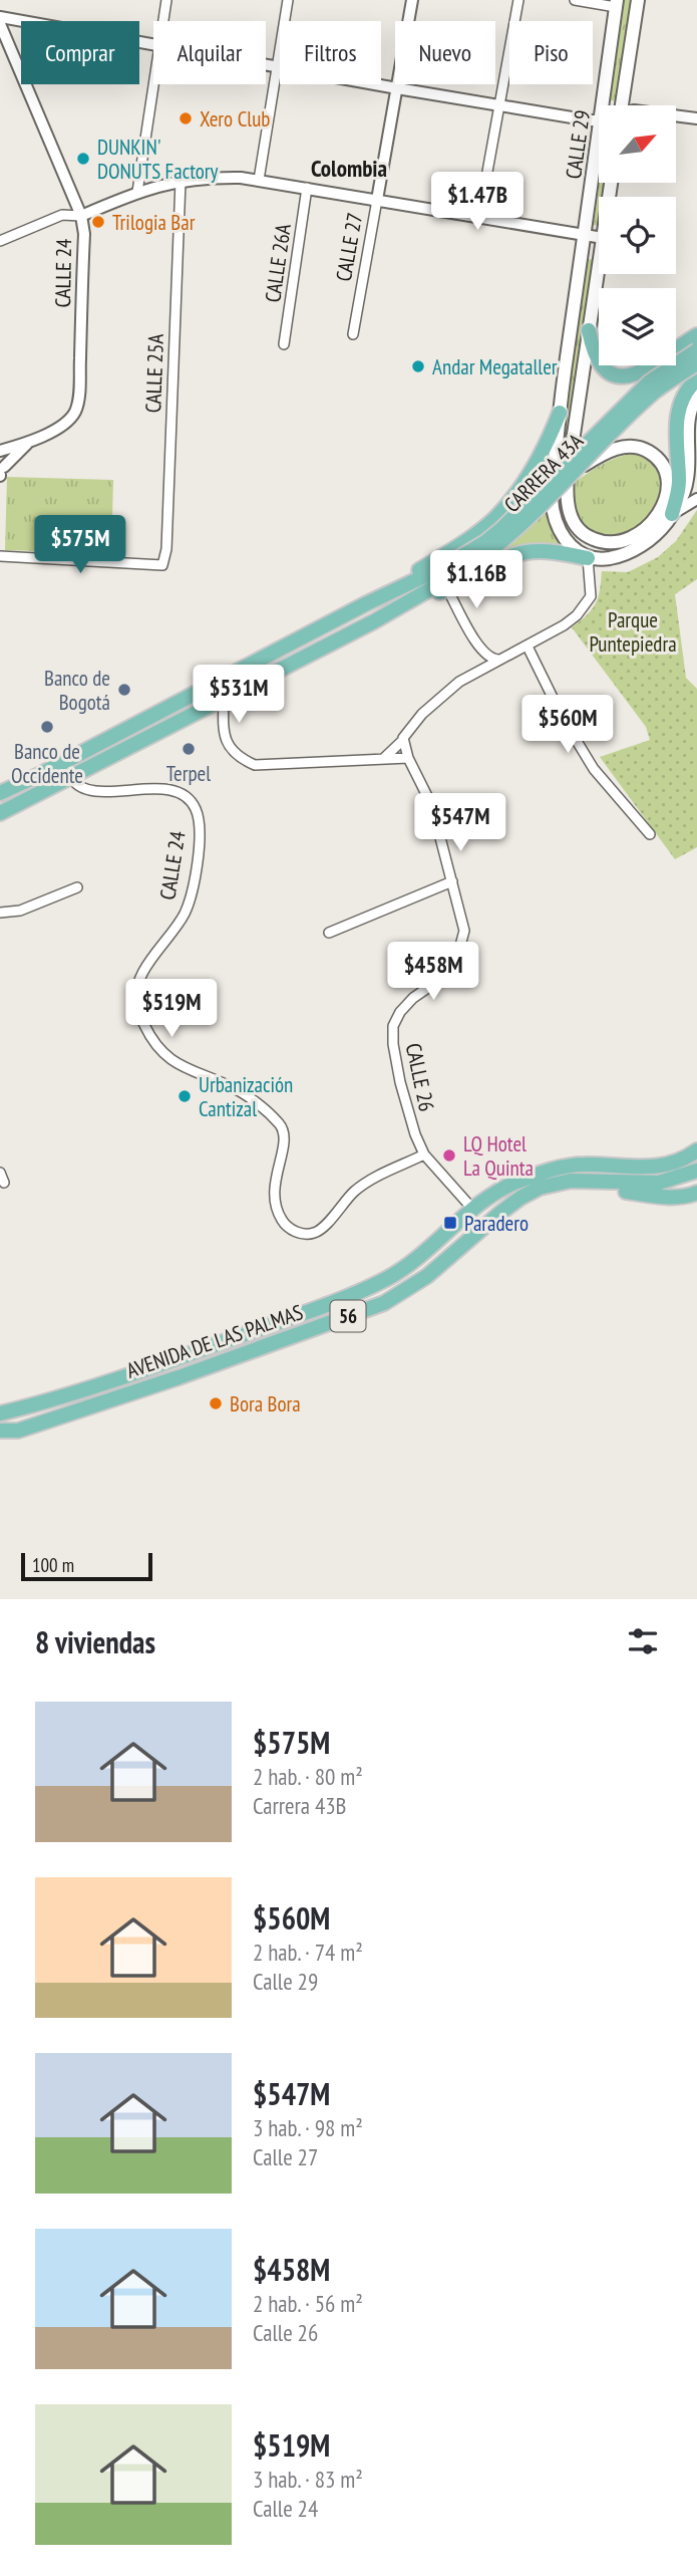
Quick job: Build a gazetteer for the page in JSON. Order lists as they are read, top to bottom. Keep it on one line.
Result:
{"streets":{"main road":["CALLE 29","CARRERA 43A","56","AVENIDA DE LAS PALMAS"],"street":["CALLE 27","CALLE 26A","CALLE 24","CALLE 25A","CALLE 26"]},"crossings":[["CALLE 29","CARRERA 43A"],["CALLE 24","CARRERA 43A"],["CALLE 24","CALLE 26"],["CALLE 26","AVENIDA DE LAS PALMAS"]],"districts":["Colombia"],"parks":["Parque Puntepiedra"],"places":{"other":["Xero Club","DUNKIN' DONUTS Factory","Trilogia Bar","Andar Megataller","Banco de Bogotá","Banco de Occidente","Terpel","Urbanización Cantizal","LQ Hotel La Quinta","Bora Bora"],"transit":["Paradero"]},"scale_bar":"100 m","north":"top right","page":{"chip":["Comprar","Alquilar","Filtros","Nuevo","Piso"],"price":["$1.47B","$575M","$1.16B","$531M","$560M","$547M","$458M","$519M"],"scale":"100 m","heading":"8 viviendas","list":[{"name":"$575M","note":"2 hab. · 80 m² · Carrera 43B"},{"name":"$560M","note":"2 hab. · 74 m² · Calle 29"},{"name":"$547M","note":"3 hab. · 98 m² · Calle 27"},{"name":"$458M","note":"2 hab. · 56 m² · Calle 26"},{"name":"$519M","note":"3 hab. · 83 m² · Calle 24"}]}}
